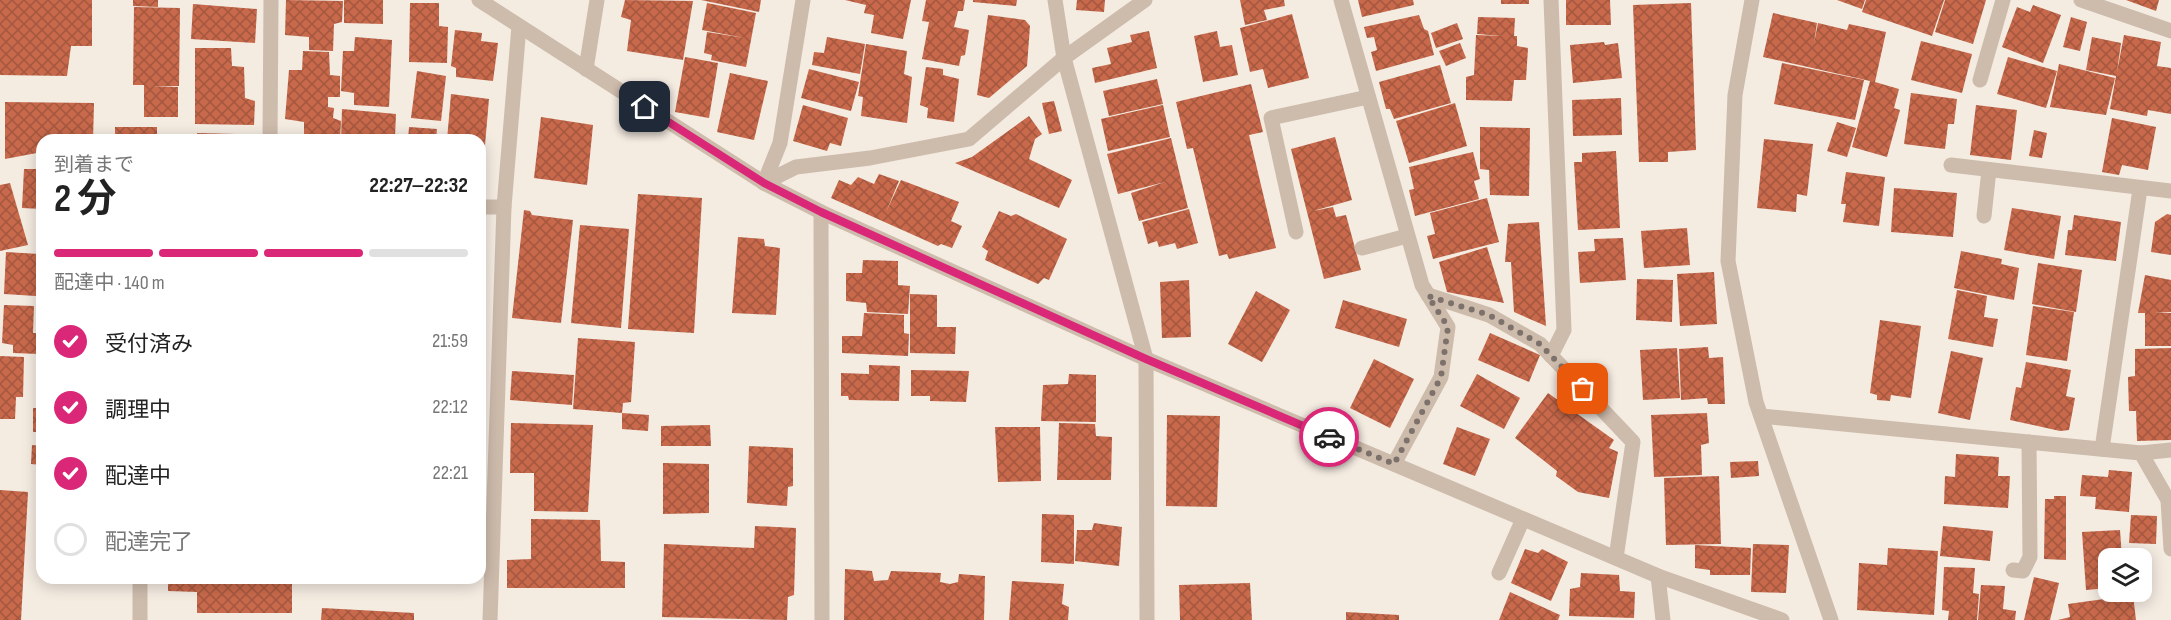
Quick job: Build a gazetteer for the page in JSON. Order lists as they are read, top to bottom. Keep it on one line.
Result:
{"page":{"heading":["2 分","到着まで","22:27–22:32"],"bar":"配達中 · 140 m","list":[["受付済み","21:59"],["調理中","22:12"],["配達中","22:21"],"配達完了"]}}
